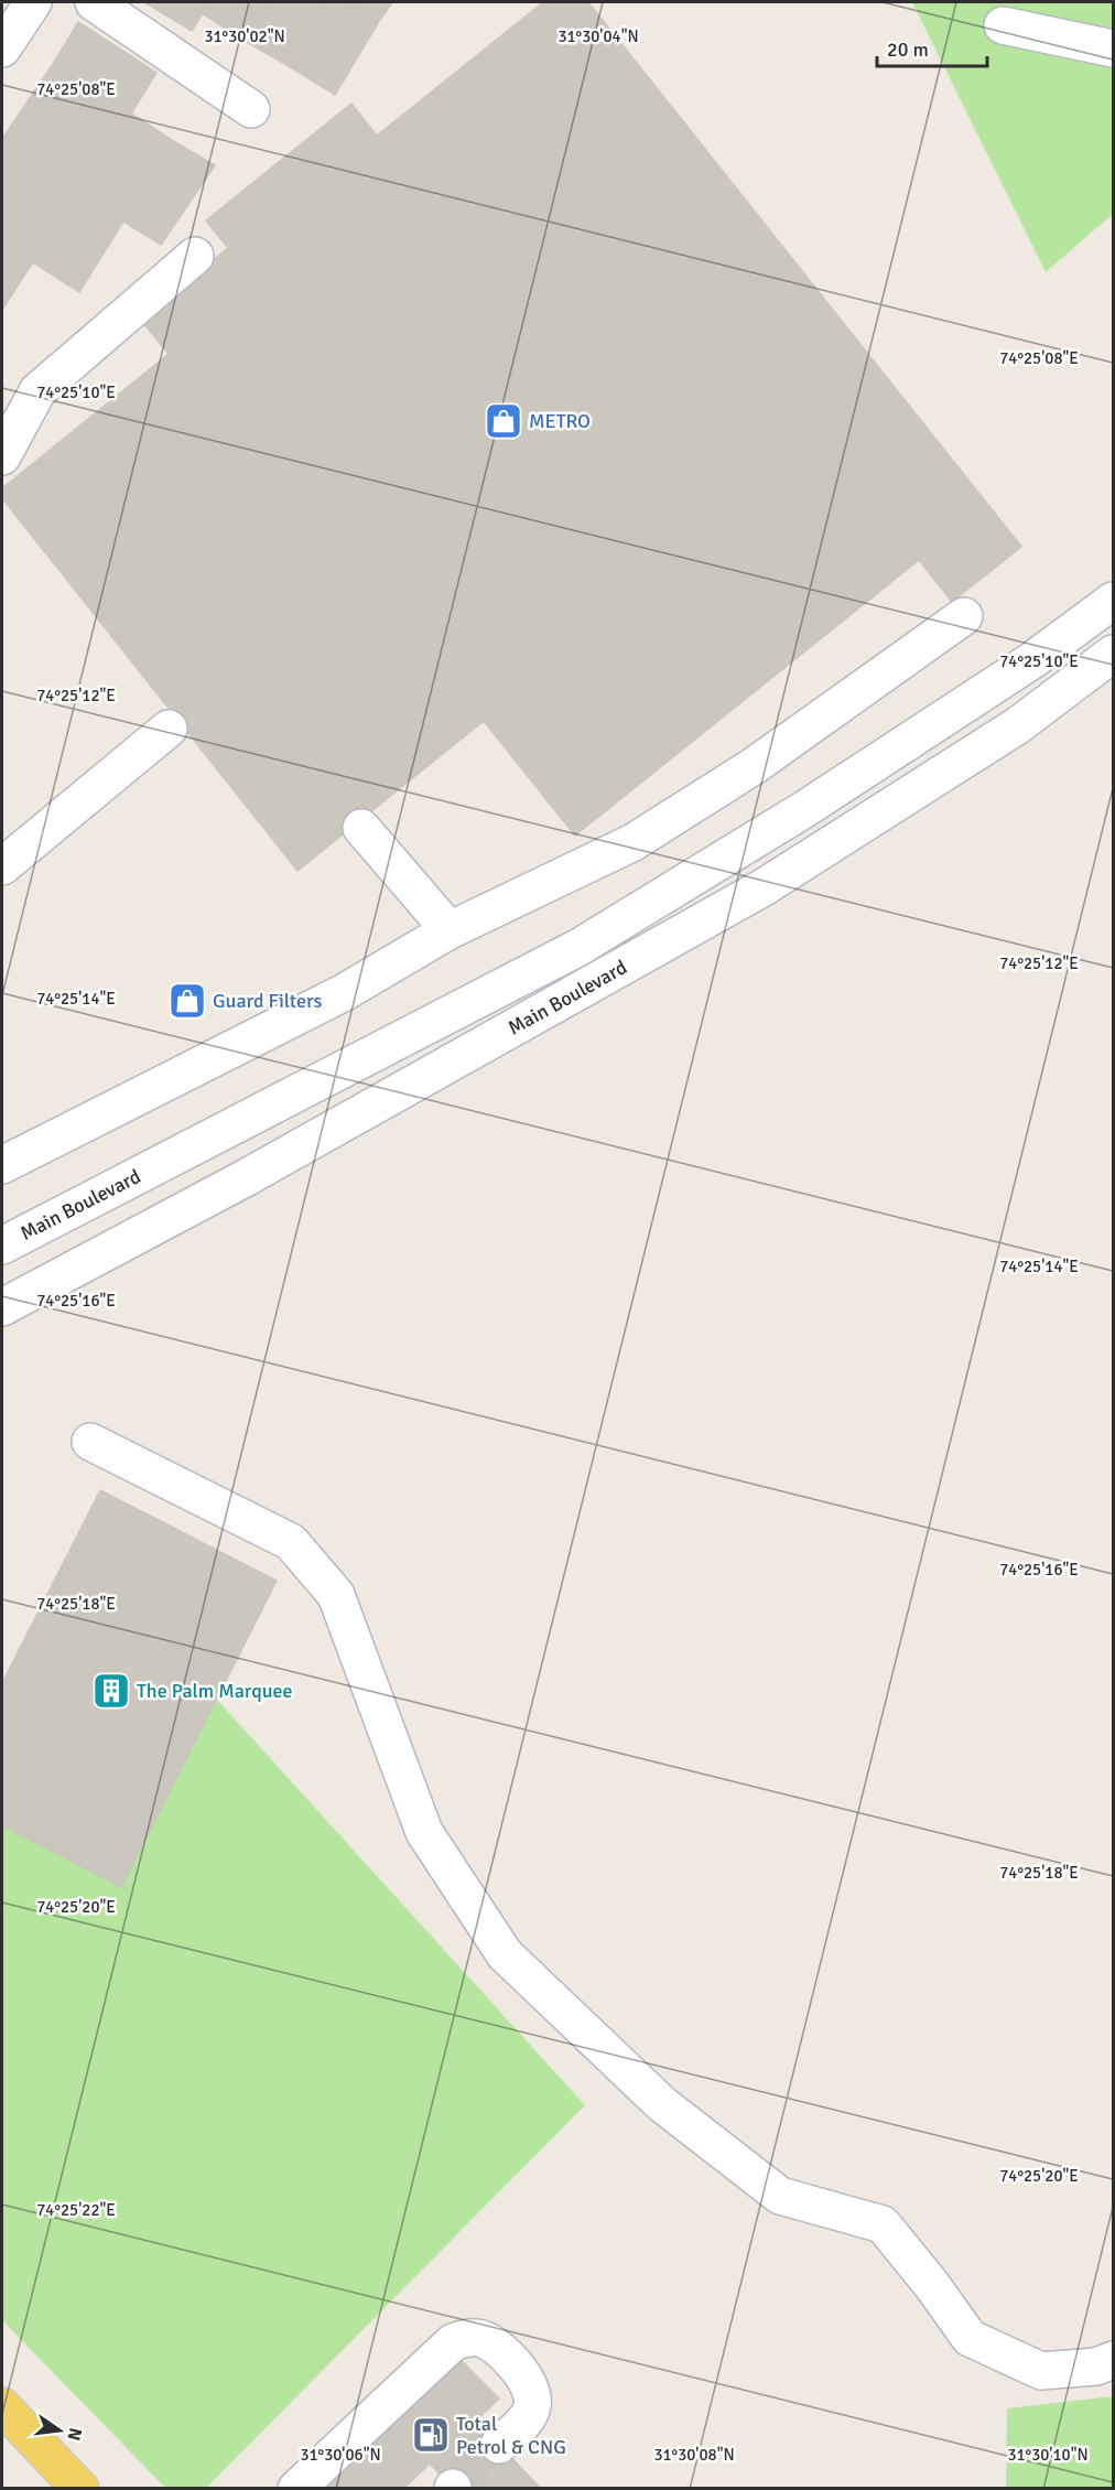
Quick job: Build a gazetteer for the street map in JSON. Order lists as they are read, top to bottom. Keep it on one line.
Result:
{"streets":{"street":["Main Boulevard"]},"places":{"shop":["METRO","Guard Filters"],"building":["The Palm Marquee"],"fuel station":["Total Petrol & CNG"]},"scale_bar":"20 m","north":"right","coordinates":["31°30'02\"N","31°30'04\"N","74°25'08\"E","74°25'10\"E","74°25'12\"E","74°25'14\"E","74°25'16\"E","74°25'18\"E","74°25'20\"E","74°25'22\"E","31°30'06\"N","31°30'08\"N","31°30'10\"N"]}
